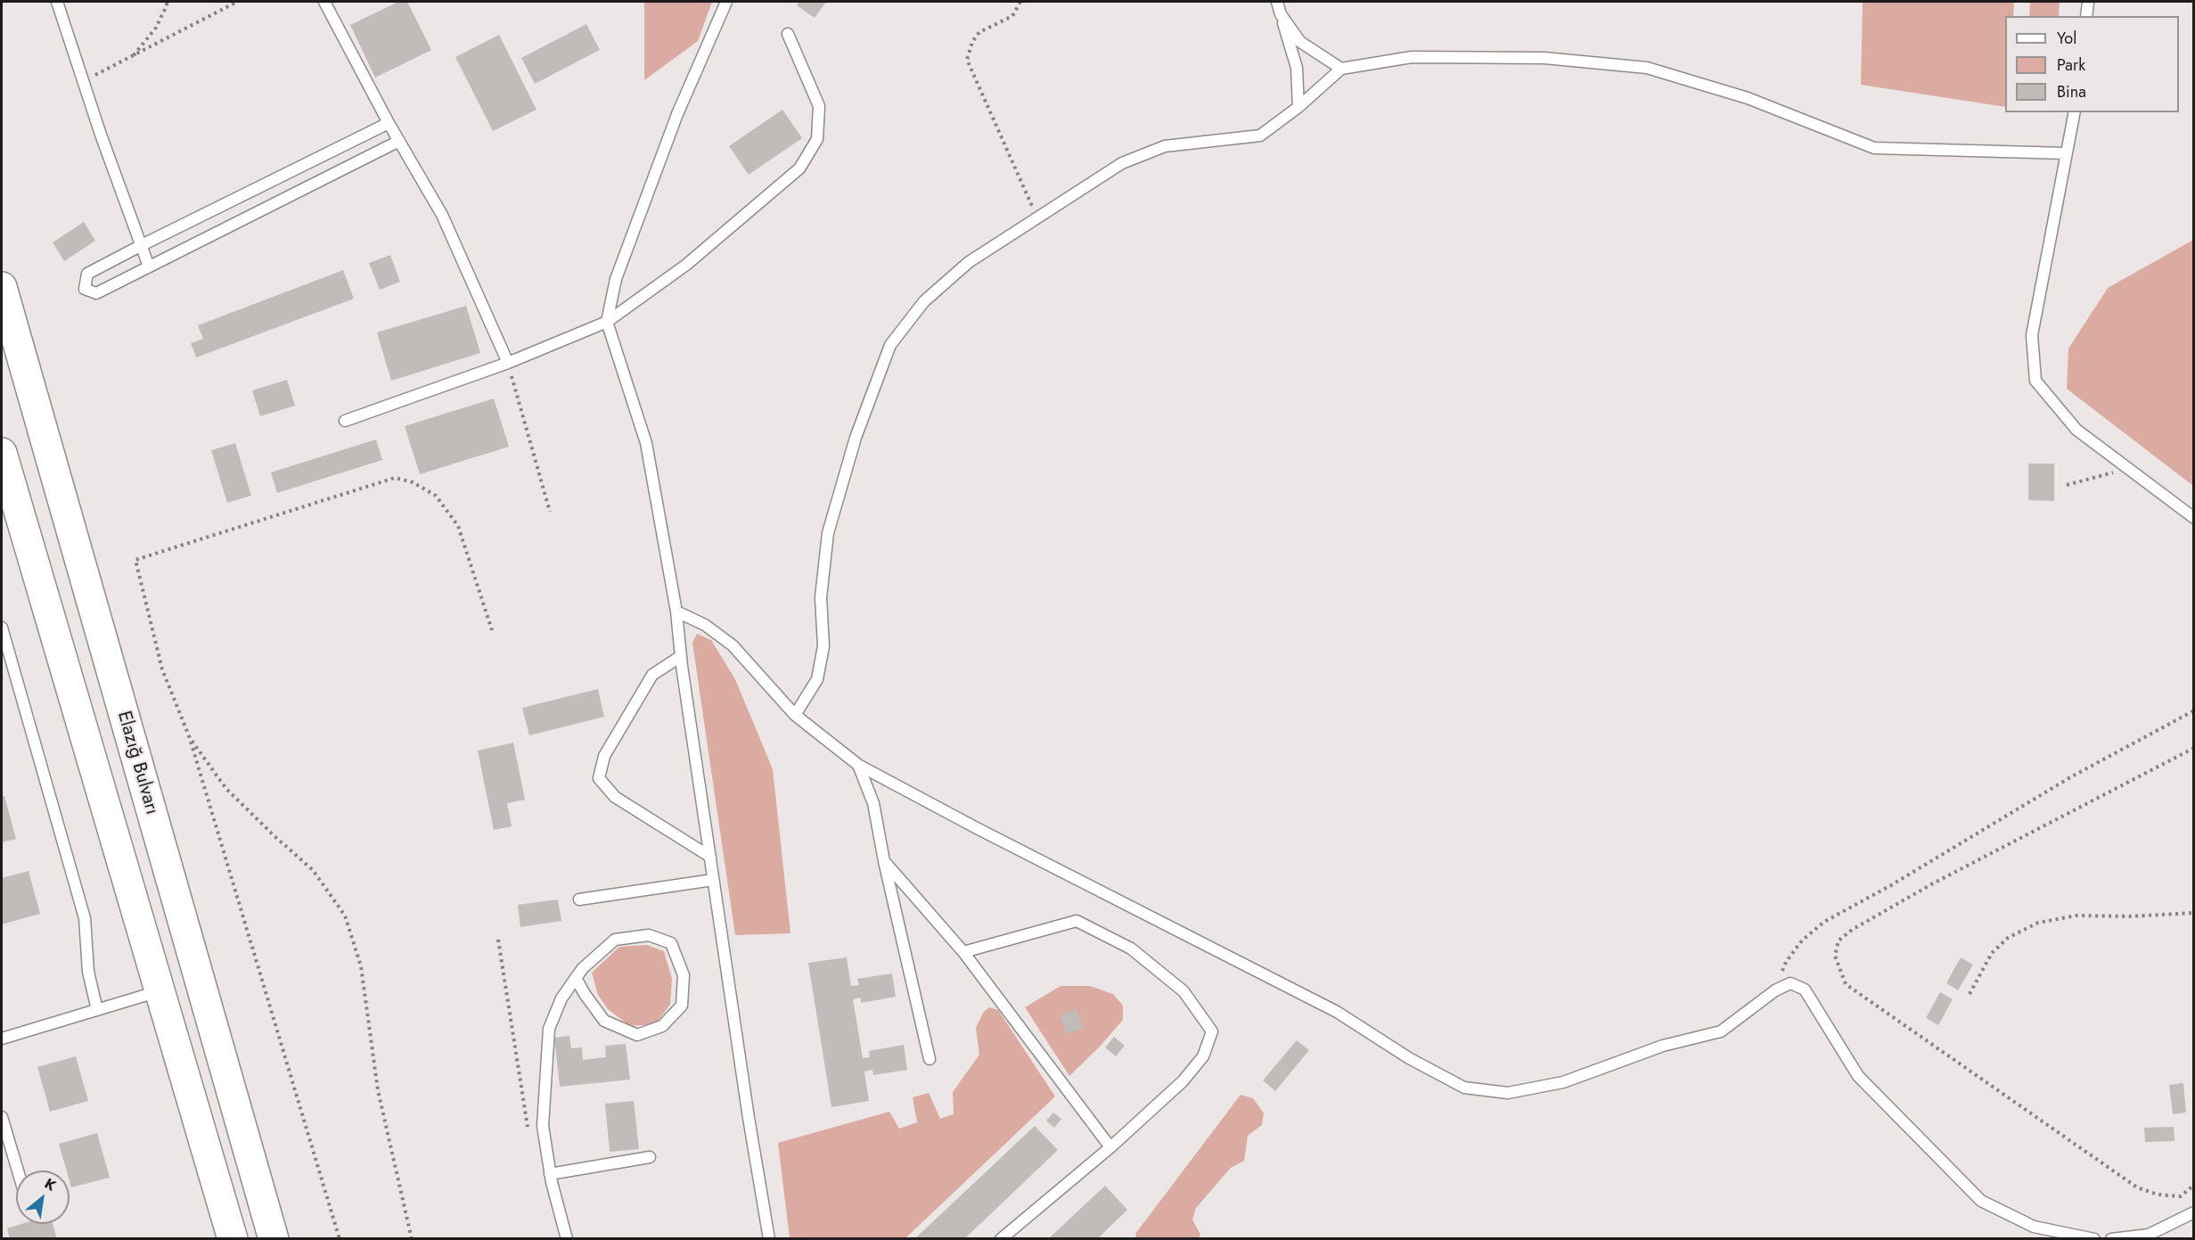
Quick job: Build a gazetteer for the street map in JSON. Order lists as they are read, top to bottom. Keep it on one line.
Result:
{"streets":{"main road":["Elazığ Bulvarı"]},"legend":["Yol","Park","Bina"],"north":"top right"}
